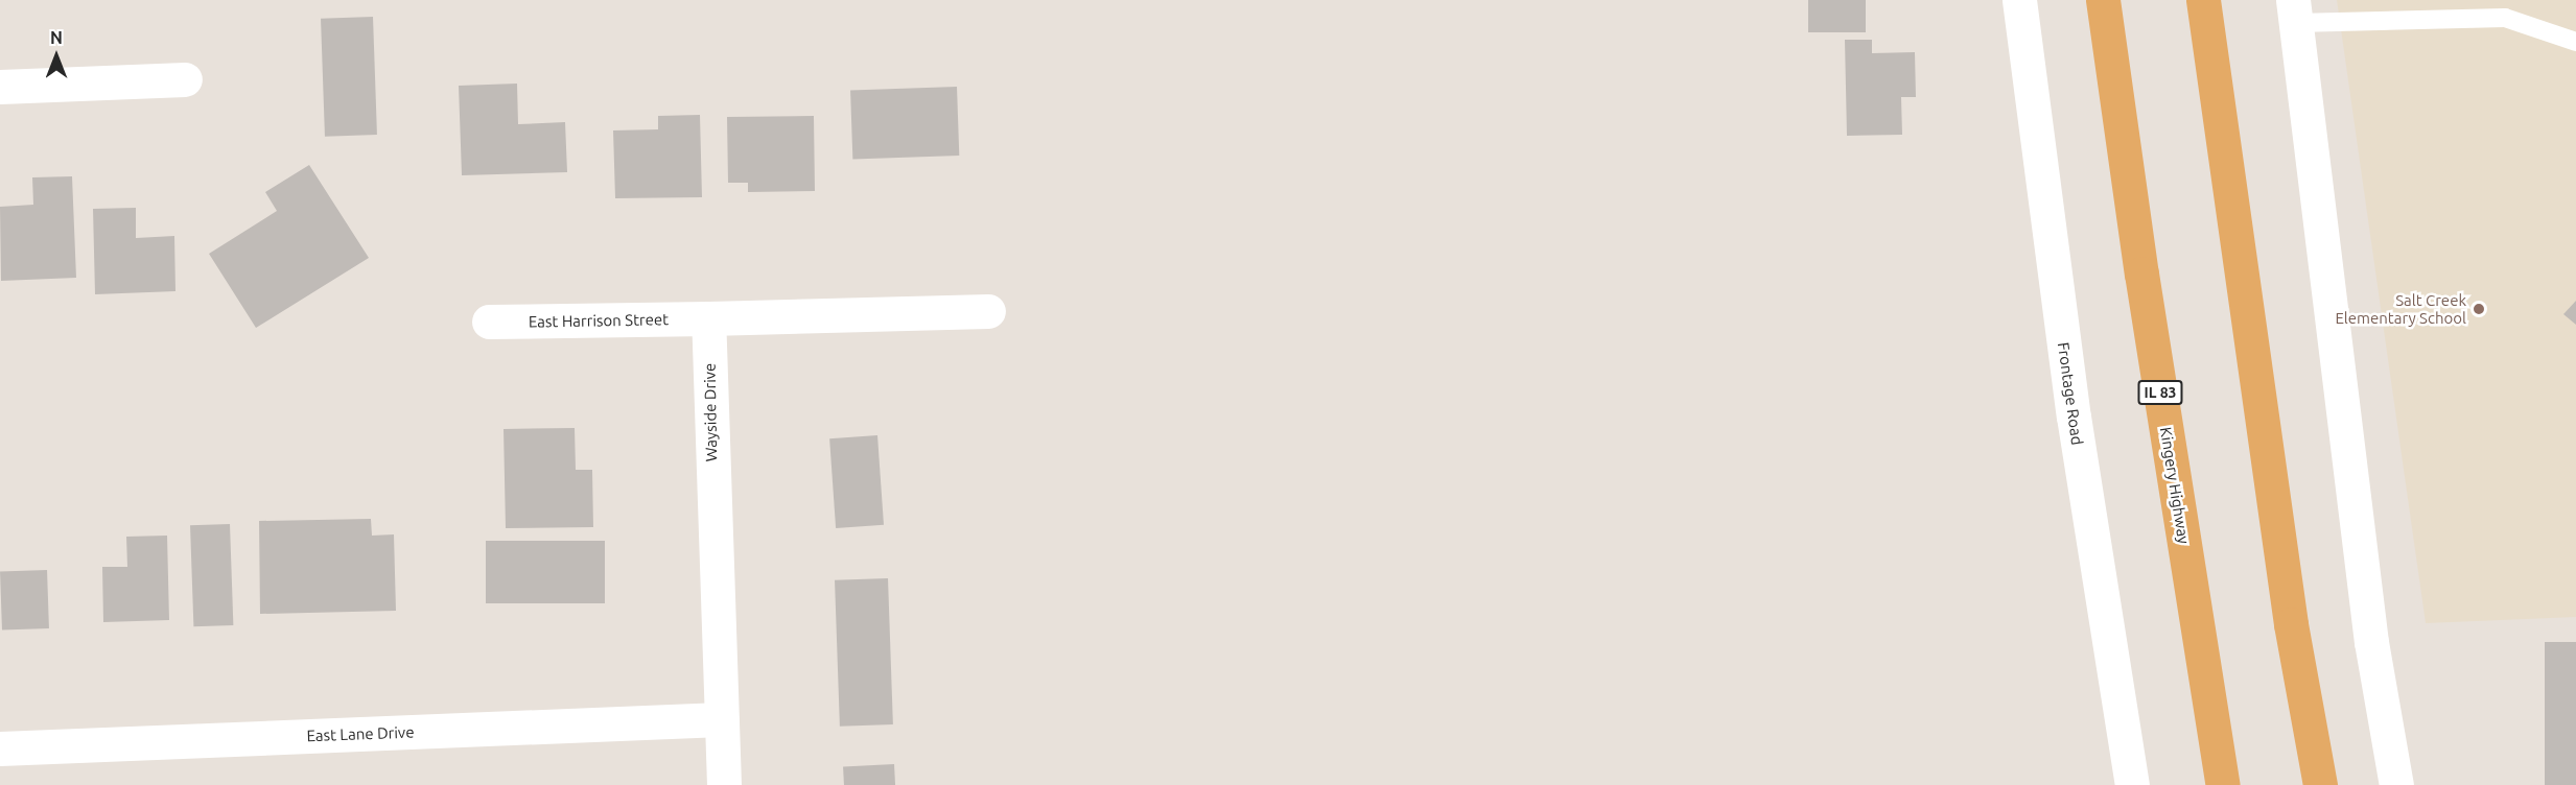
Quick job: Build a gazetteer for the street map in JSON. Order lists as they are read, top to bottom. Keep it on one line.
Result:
{"streets":{"highway":["IL 83","Kingery Highway"],"street":["East Harrison Street","Frontage Road","Wayside Drive","East Lane Drive"]},"crossings":[["East Harrison Street","Wayside Drive"],["Wayside Drive","East Lane Drive"]],"places":["Salt Creek Elementary School"],"north":"top"}
